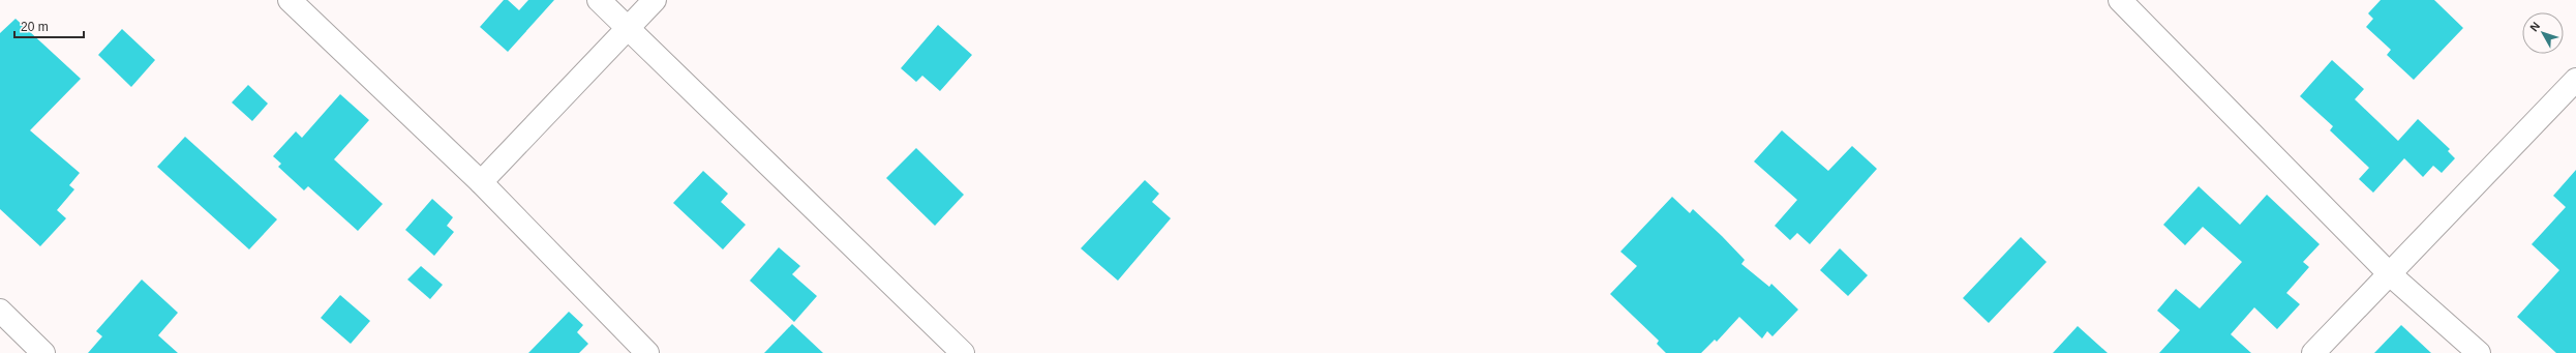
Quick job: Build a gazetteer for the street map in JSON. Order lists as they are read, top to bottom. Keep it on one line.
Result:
{"scale_bar":"20 m","north":"top left"}
